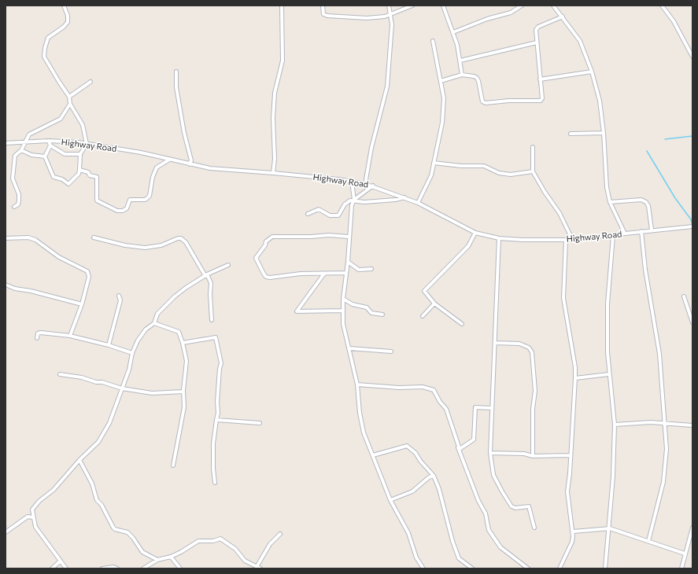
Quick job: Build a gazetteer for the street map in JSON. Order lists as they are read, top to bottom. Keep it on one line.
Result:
{"streets":{"street":["Highway Road"]}}
